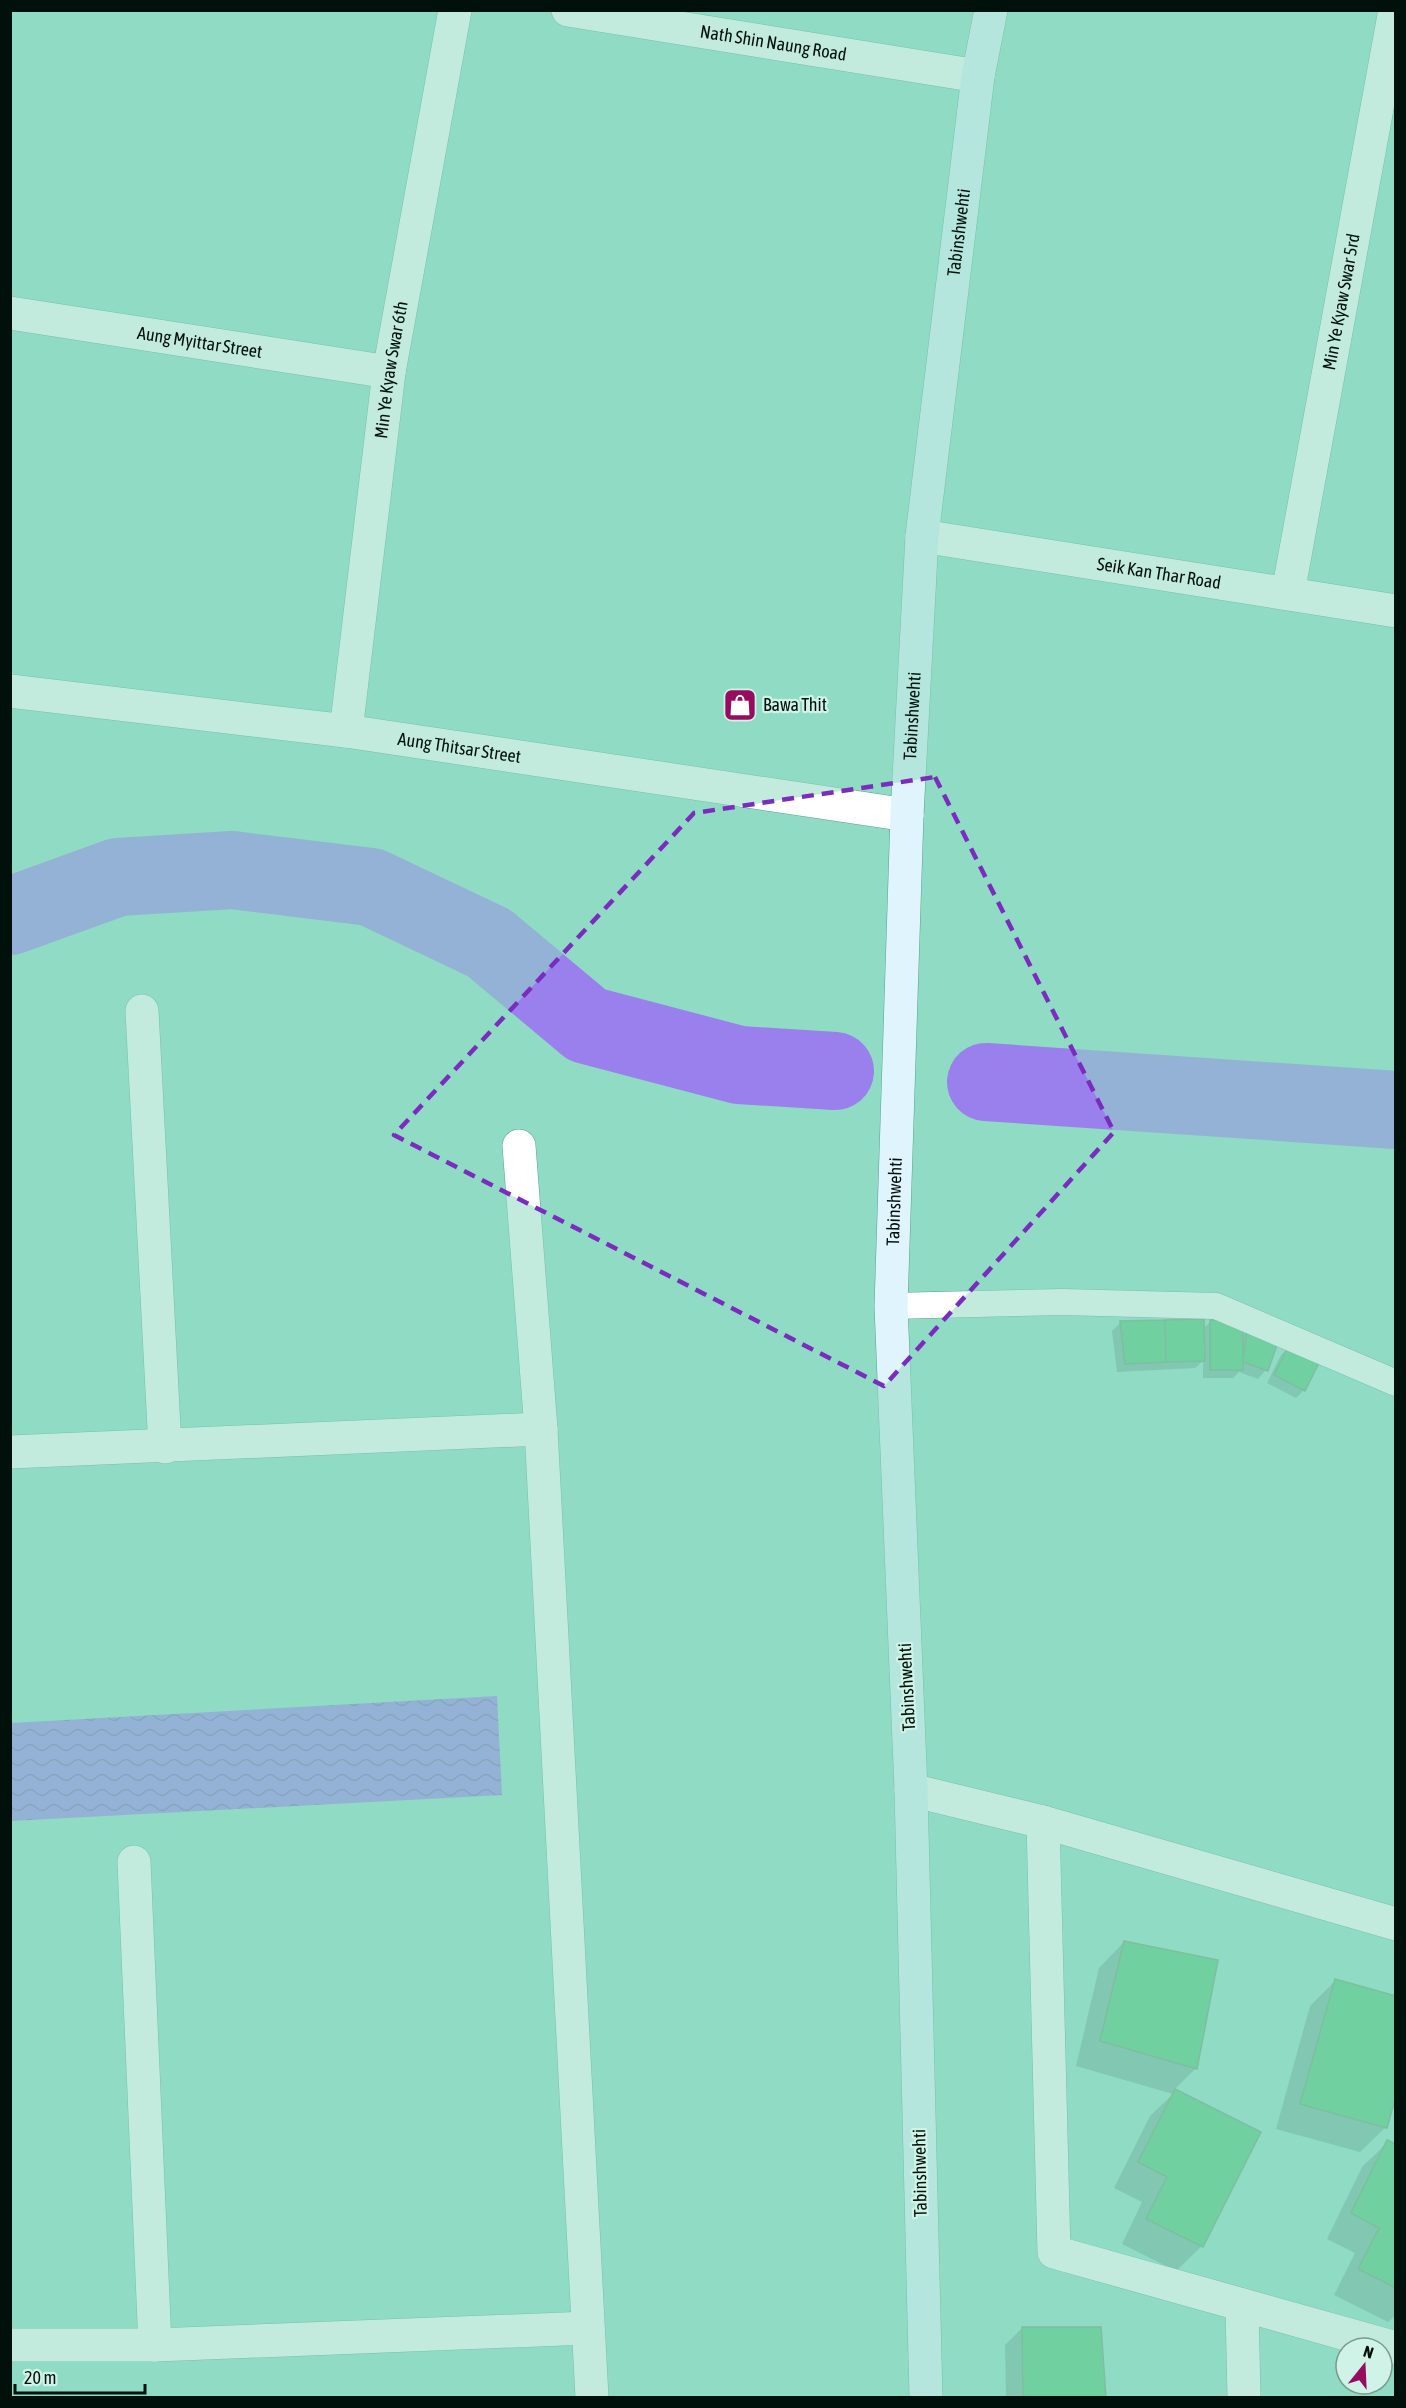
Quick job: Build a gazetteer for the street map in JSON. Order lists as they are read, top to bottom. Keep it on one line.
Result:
{"streets":{"main road":["Tabinshwehti"],"street":["Nath Shin Naung Road","Min Ye Kyaw Swar 5rd","Aung Myittar Street","Min Ye Kyaw Swar 6th","Seik Kan Thar Road","Aung Thitsar Street"]},"crossings":[["Nath Shin Naung Road","Tabinshwehti"],["Tabinshwehti","Seik Kan Thar Road"],["Tabinshwehti","Aung Thitsar Street"],["Min Ye Kyaw Swar 5rd","Seik Kan Thar Road"],["Aung Myittar Street","Min Ye Kyaw Swar 6th"],["Min Ye Kyaw Swar 6th","Aung Thitsar Street"]],"places":{"shop":["Bawa Thit"]},"scale_bar":"20 m","north":"top"}
